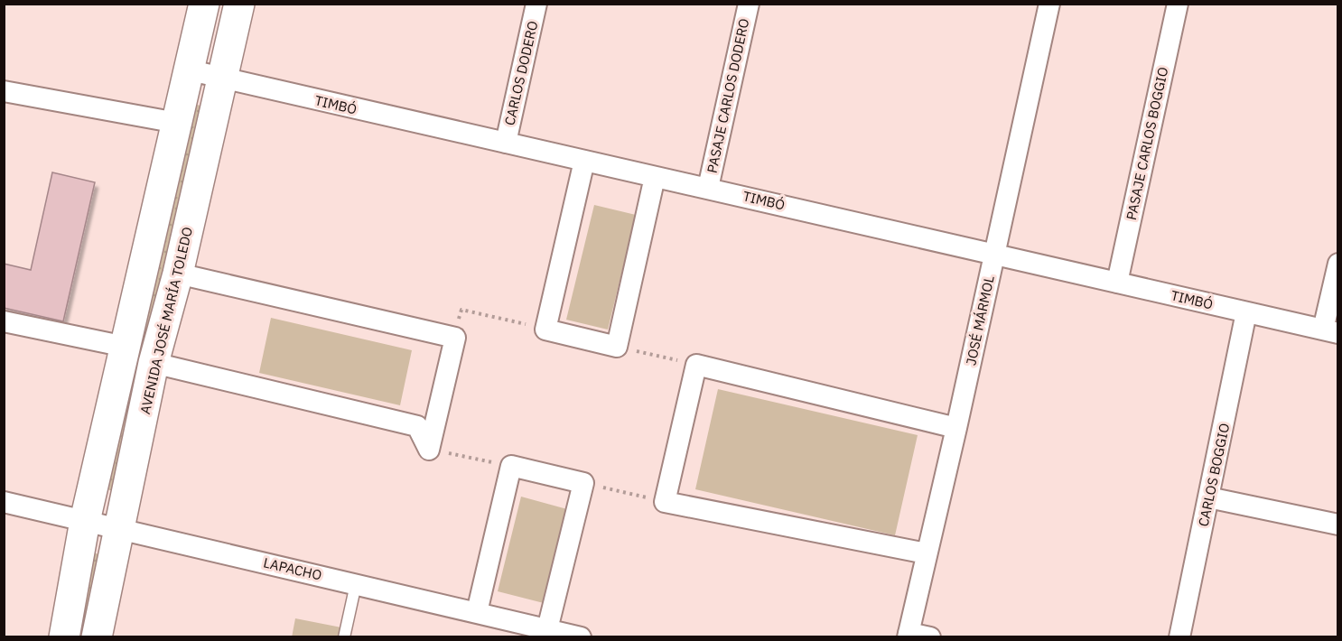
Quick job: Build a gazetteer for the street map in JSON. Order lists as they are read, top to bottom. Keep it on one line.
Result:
{"streets":{"main road":["AVENIDA JOSÉ MARÍA TOLEDO"],"street":["CARLOS DODERO","PASAJE CARLOS DODERO","TIMBÓ","PASAJE CARLOS BOGGIO","JOSÉ MÁRMOL","CARLOS BOGGIO","LAPACHO"]},"crossings":[["CARLOS DODERO","TIMBÓ"],["PASAJE CARLOS DODERO","TIMBÓ"],["TIMBÓ","PASAJE CARLOS BOGGIO"],["TIMBÓ","AVENIDA JOSÉ MARÍA TOLEDO"],["TIMBÓ","JOSÉ MÁRMOL"],["TIMBÓ","CARLOS BOGGIO"],["AVENIDA JOSÉ MARÍA TOLEDO","LAPACHO"]]}
